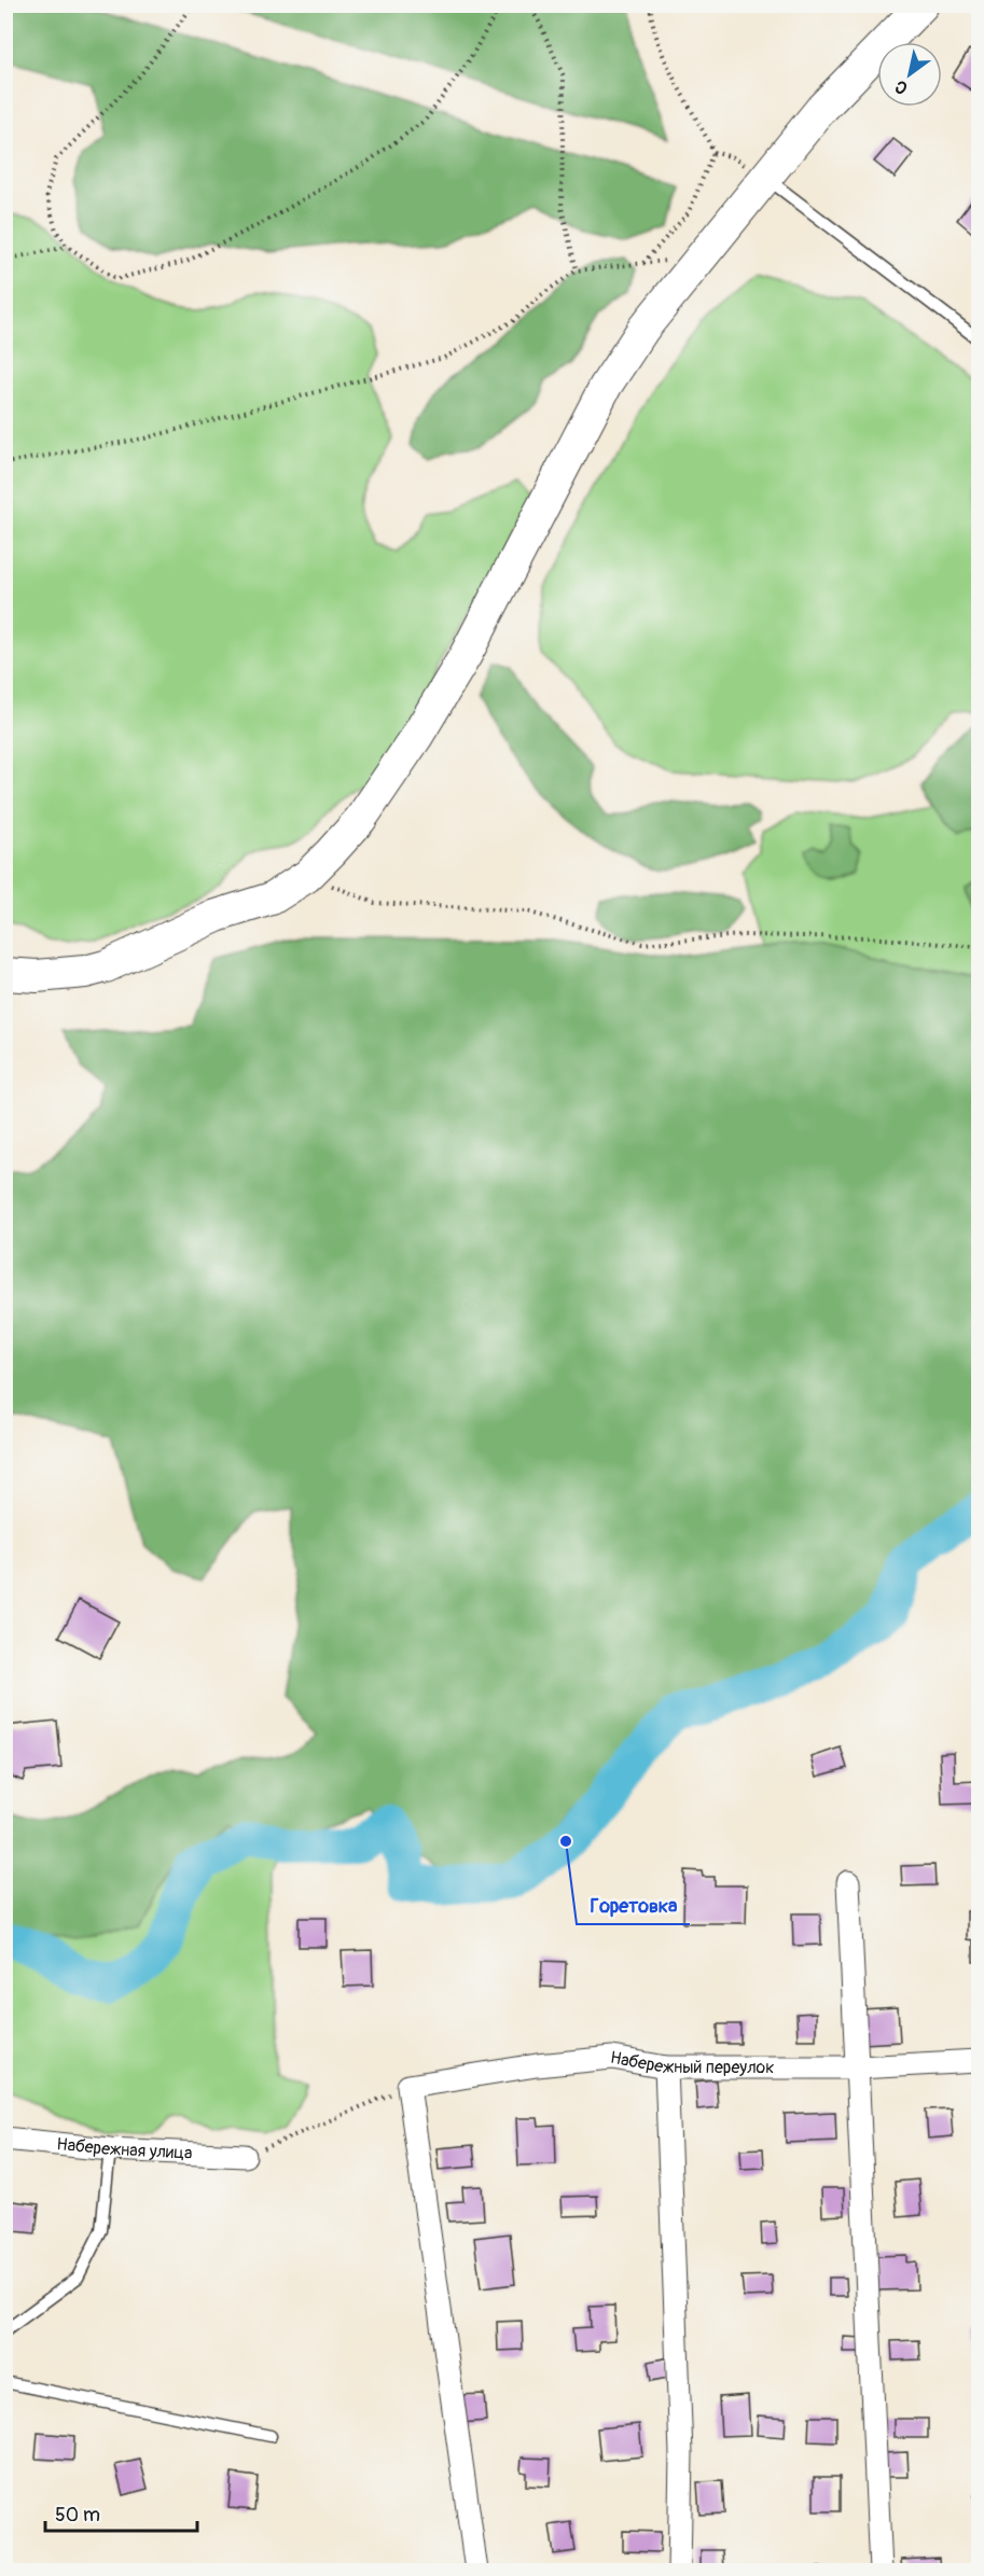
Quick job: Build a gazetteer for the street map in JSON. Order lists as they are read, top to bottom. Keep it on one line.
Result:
{"streets":{"street":["Набережный переулок","Набережная улица"]},"places":["Горетовка"],"scale_bar":"50 m","north":"bottom left"}
